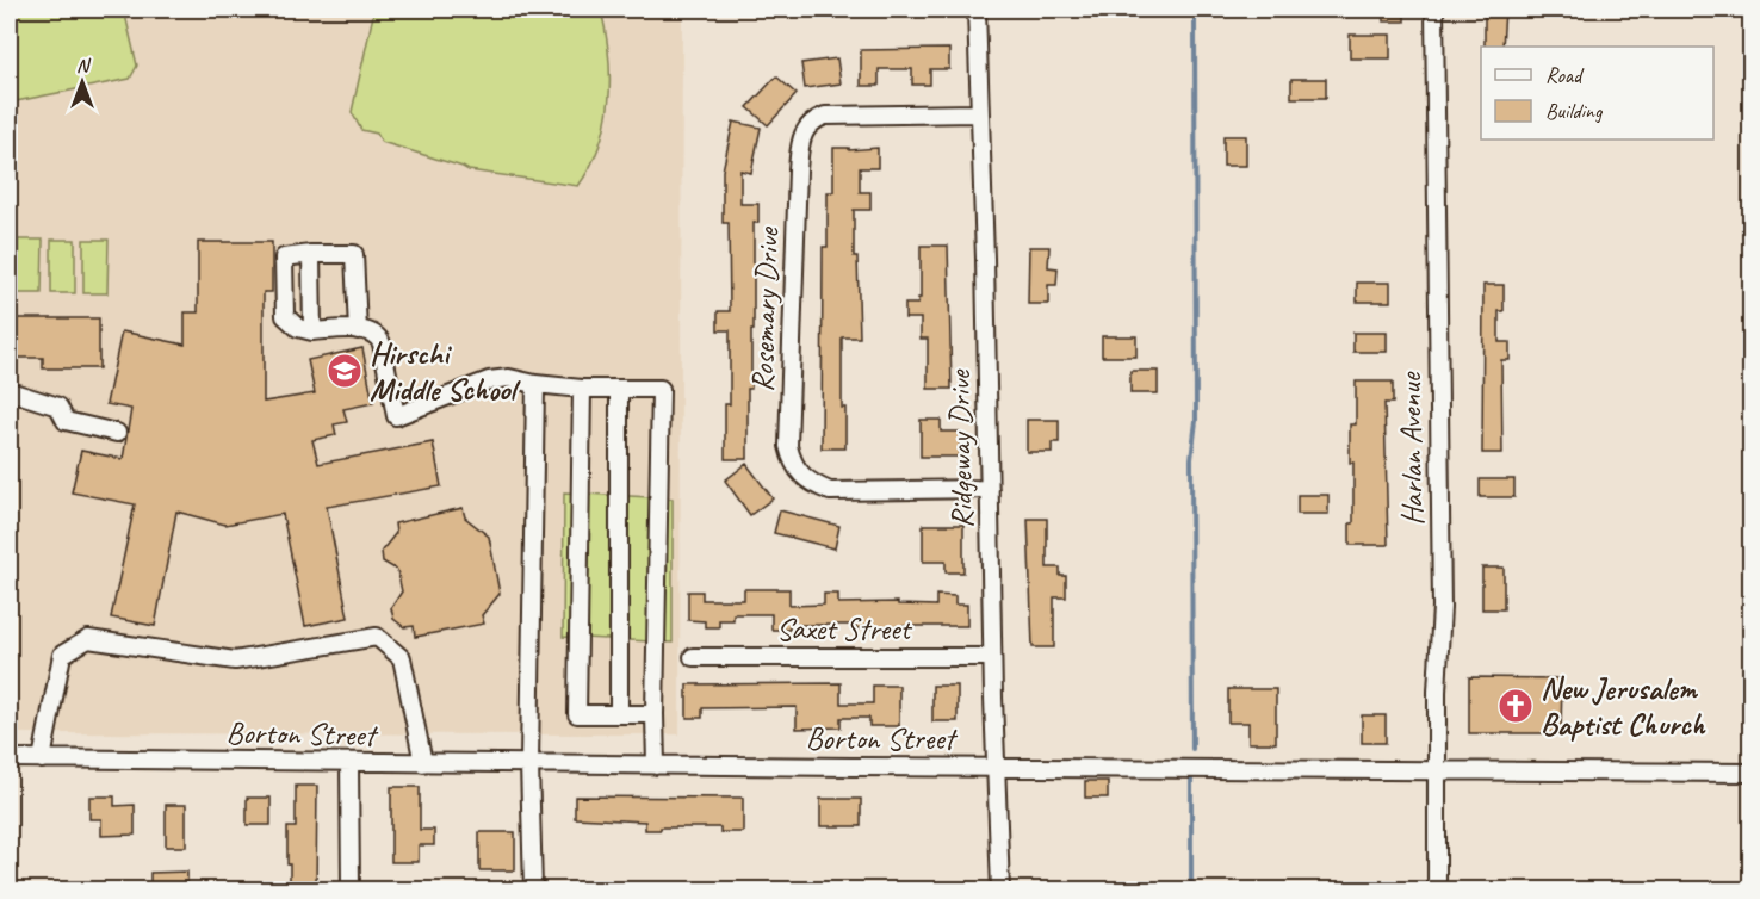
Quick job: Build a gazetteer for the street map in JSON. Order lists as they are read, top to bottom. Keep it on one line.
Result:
{"streets":{"street":["Rosemary Drive","Ridgeway Drive","Harlan Avenue","Saxet Street","Borton Street"]},"crossings":[["Rosemary Drive","Ridgeway Drive"],["Ridgeway Drive","Saxet Street"],["Ridgeway Drive","Borton Street"],["Harlan Avenue","Borton Street"]],"places":{"school or university":["Hirschi Middle School"],"church":["New Jerusalem Baptist Church"]},"legend":["Road","Building"],"north":"top"}
